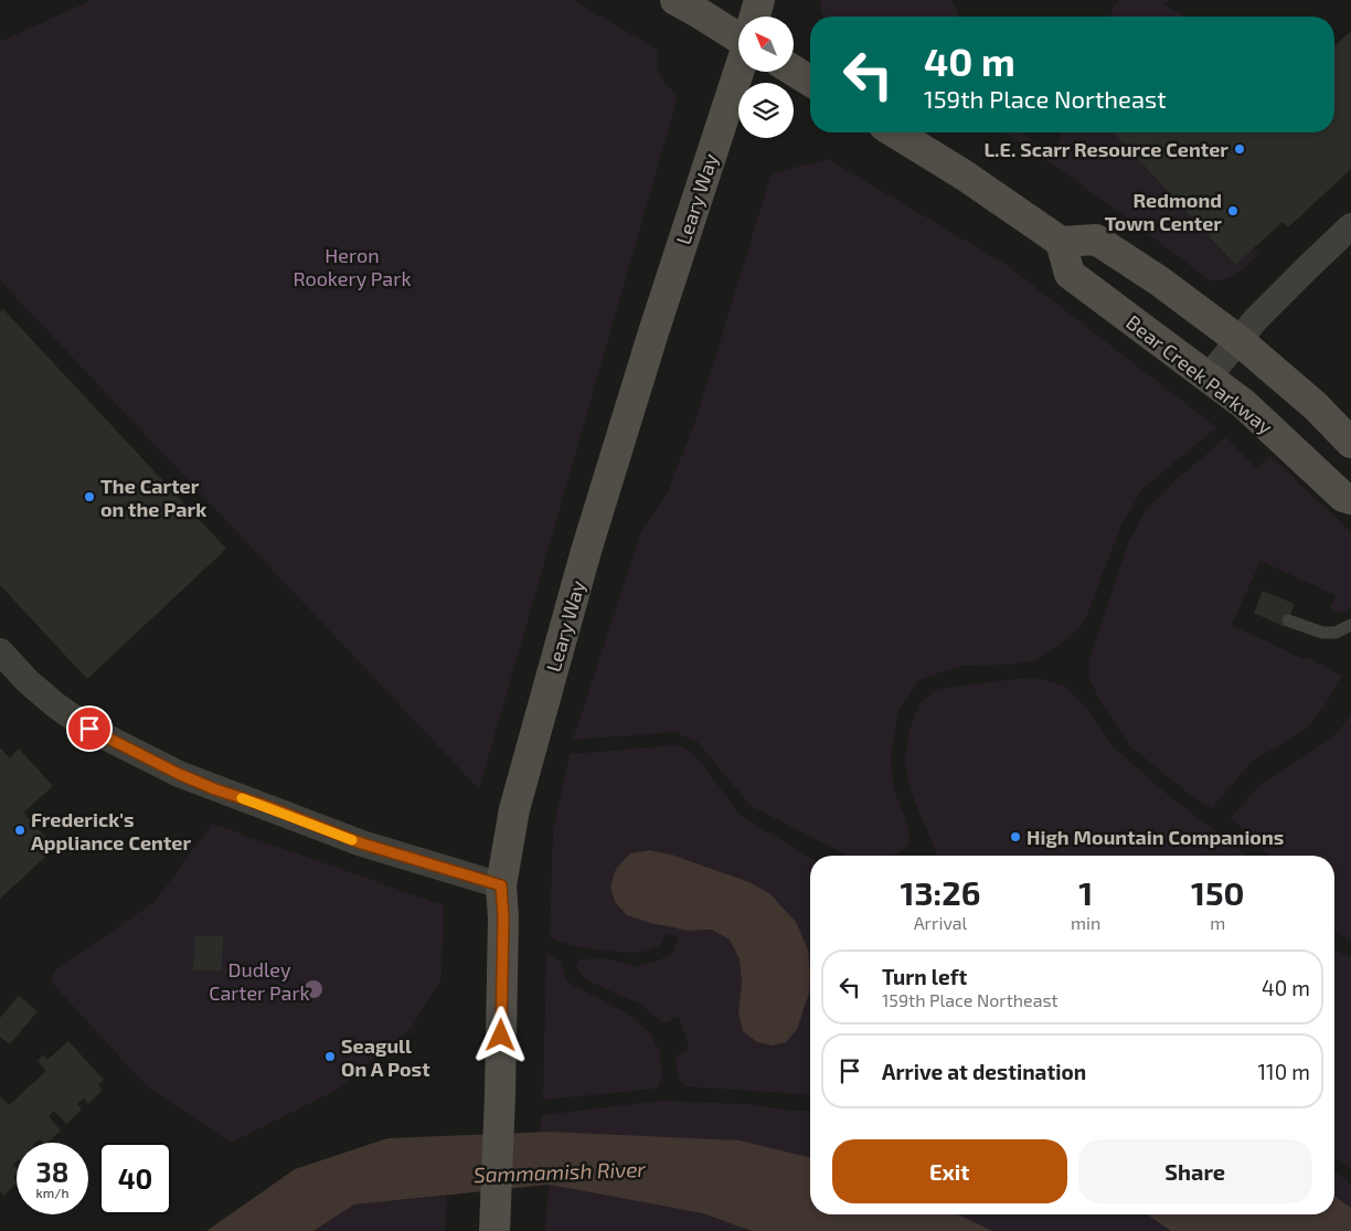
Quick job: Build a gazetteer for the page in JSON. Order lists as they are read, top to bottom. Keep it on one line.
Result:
{"streets":{"street":["Leary Way","Bear Creek Parkway"]},"water":["Sammamish River"],"parks":["Heron Rookery Park","Dudley Carter Park"],"places":["L.E. Scarr Resource Center","Redmond Town Center","The Carter on the Park","Frederick's Appliance Center","High Mountain Companions","Seagull On A Post"],"north":"top left","page":{"turn":["40 m","159th Place Northeast"],"eta":["13:26","Arrival","1","min","150","m"],"list":[{"name":"Turn left","note":"159th Place Northeast","value":"40 m"},{"name":"Arrive at destination","value":"110 m"}],"buttons":["Exit","Share"],"speed":"38 km/h","limit":"40"}}
